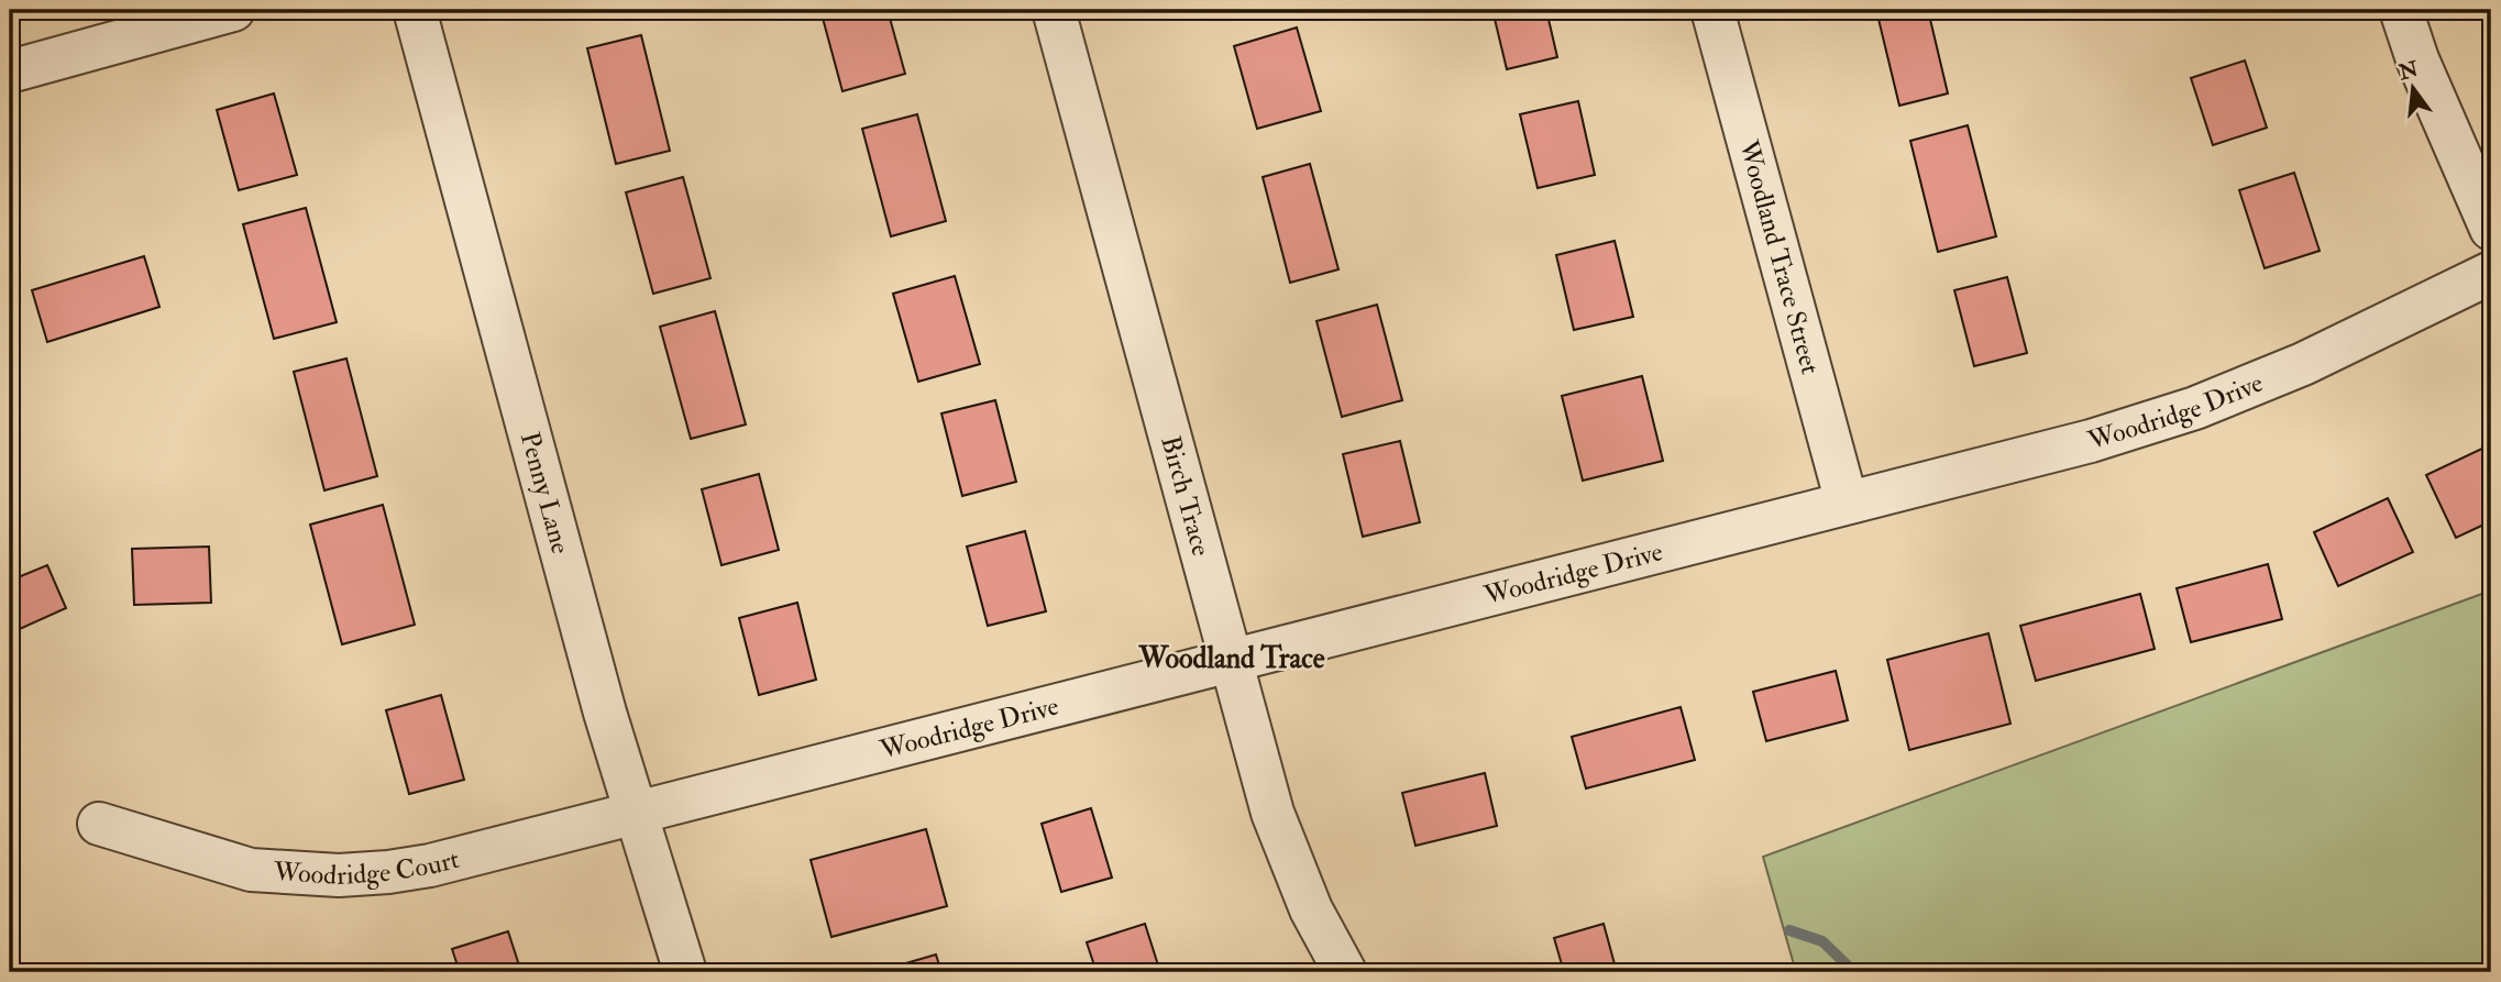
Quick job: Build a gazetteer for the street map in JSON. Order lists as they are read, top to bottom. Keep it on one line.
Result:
{"streets":{"street":["Woodland Trace Street","Woodridge Drive","Penny Lane","Birch Trace","Woodridge Court"]},"crossings":[["Woodland Trace Street","Woodridge Drive"],["Woodridge Drive","Penny Lane"],["Woodridge Drive","Birch Trace"],["Woodridge Drive","Woodridge Court"],["Penny Lane","Woodridge Court"]],"districts":["Woodland Trace"],"north":"top"}
